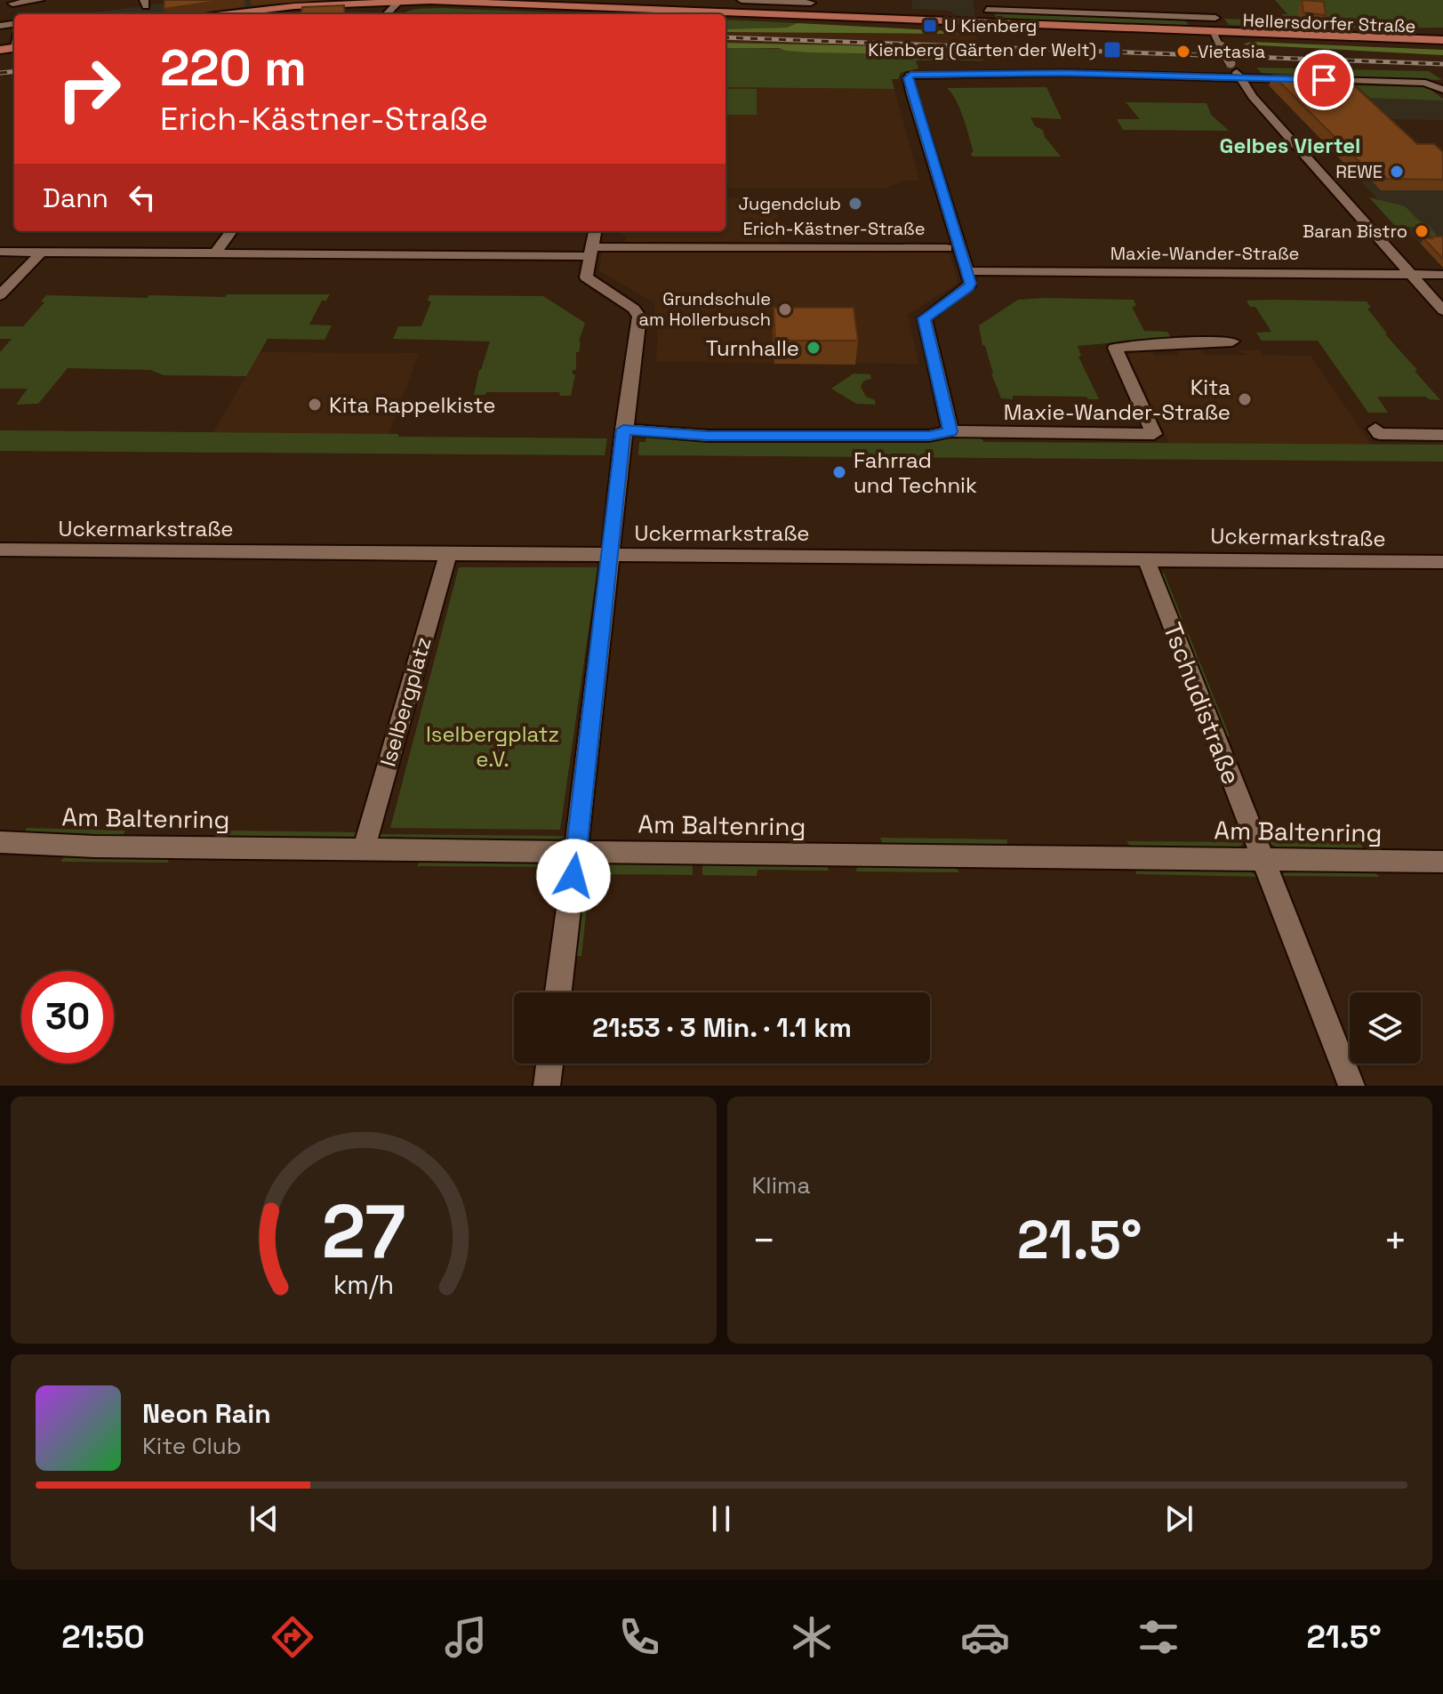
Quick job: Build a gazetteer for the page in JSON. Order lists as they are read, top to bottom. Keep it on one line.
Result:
{"streets":{"main road":["Hellersdorfer Straße"],"street":["Erich-Kästner-Straße","Maxie-Wander-Straße","Uckermarkstraße","Iselbergplatz","Tschudistraße","Am Baltenring"]},"crossings":[["Erich-Kästner-Straße","Maxie-Wander-Straße"],["Uckermarkstraße","Iselbergplatz"],["Uckermarkstraße","Tschudistraße"],["Iselbergplatz","Am Baltenring"],["Tschudistraße","Am Baltenring"]],"districts":["Gelbes Viertel"],"parks":["Iselbergplatz e.V."],"places":{"transit":["U Kienberg","Kienberg (Gärten der Welt)"],"other":["Vietasia","REWE","Jugendclub","Baran Bistro","Grundschule am Hollerbusch","Turnhalle","Kita Maxie-Wander-Straße","Kita Rappelkiste","Fahrrad und Technik"]},"page":{"turn":["220 m","Erich-Kästner-Straße"],"then":"Dann","limit":"30","trip":"21:53 · 3 Min. · 1.1 km","tile":"Klima","heat":["−","21.5°","+"],"song":["Neon Rain","Kite Club"],"tabs":["21:50","21.5°"],"gauge":["27","km/h"]}}
